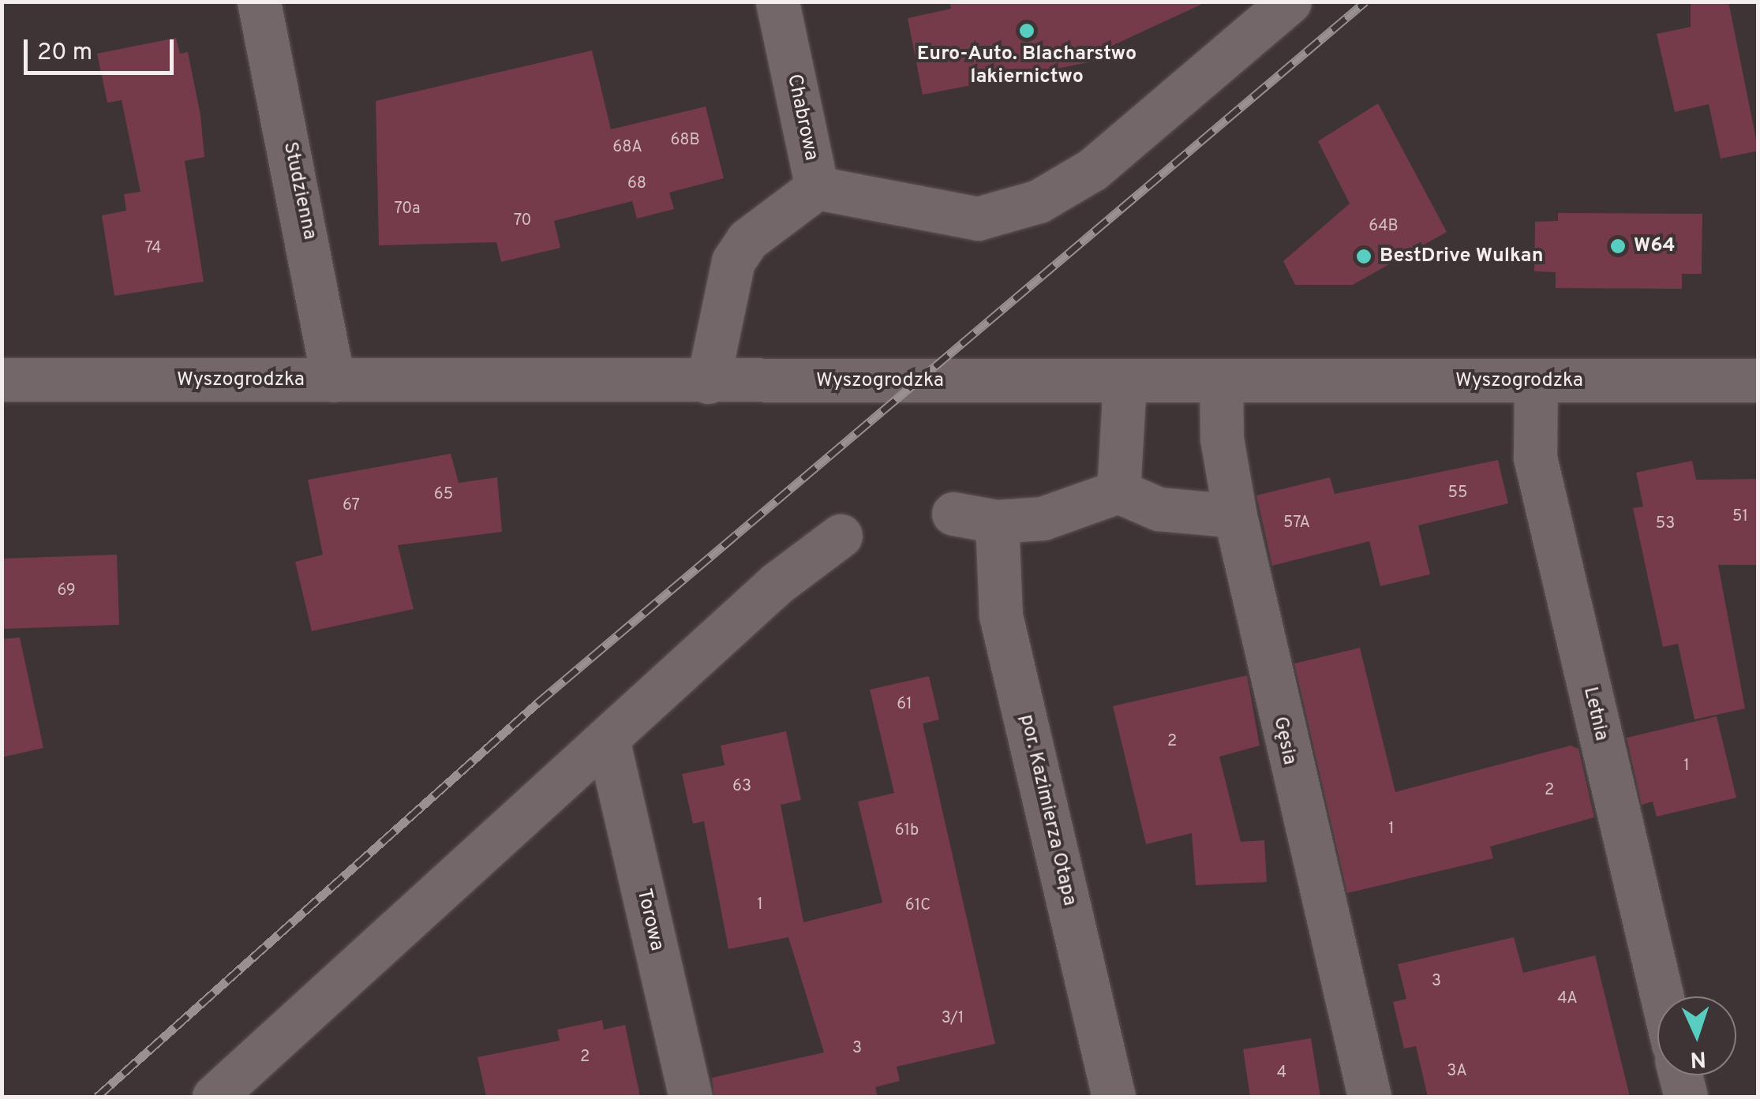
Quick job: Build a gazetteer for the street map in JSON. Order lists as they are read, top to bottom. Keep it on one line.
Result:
{"streets":{"street":["Chabrowa","Studzienna","Wyszogrodzka","Letnia","Gęsia","por. Kazimierza Otapa","Torowa"]},"crossings":[["Chabrowa","Wyszogrodzka"],["Studzienna","Wyszogrodzka"],["Wyszogrodzka","Letnia"],["Wyszogrodzka","Gęsia"]],"places":["Euro-Auto. Blacharstwo lakiernictwo","W64","BestDrive Wulkan"],"house_numbers":["68B","68A","68","70a","70","64B","74","55","65","67","51","57A","53","69","61","2","1","63","2","1","61b","1","61C","3","4A","3/1","3","2","3A","4"],"scale_bar":"20 m","north":"bottom"}
